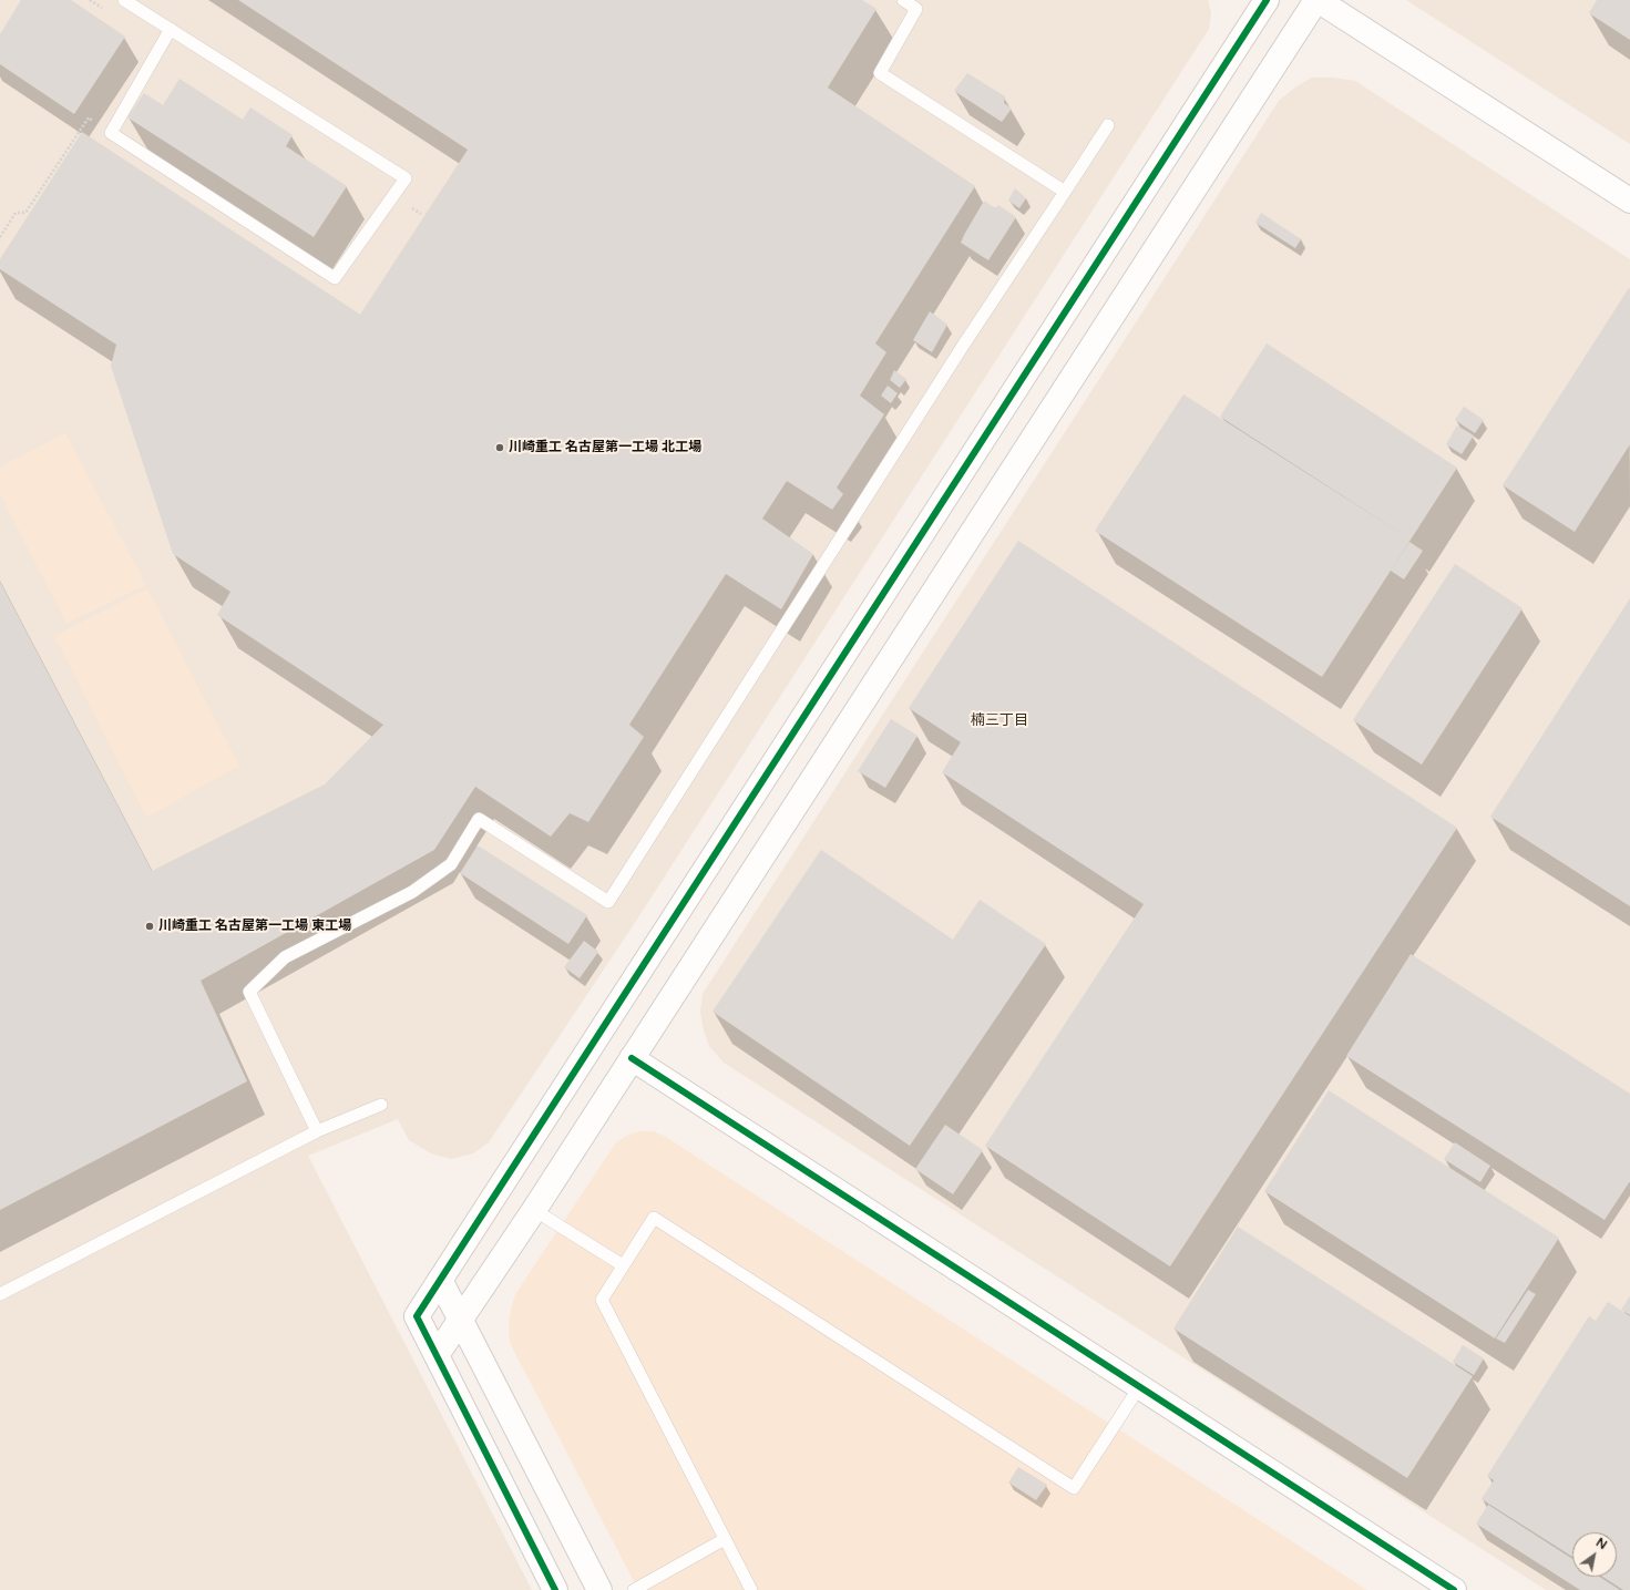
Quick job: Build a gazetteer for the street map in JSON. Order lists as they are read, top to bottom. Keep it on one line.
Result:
{"districts":["楠三丁目"],"places":["川崎重工 名古屋第一工場 北工場","川崎重工 名古屋第一工場 東工場"],"north":"top right"}
